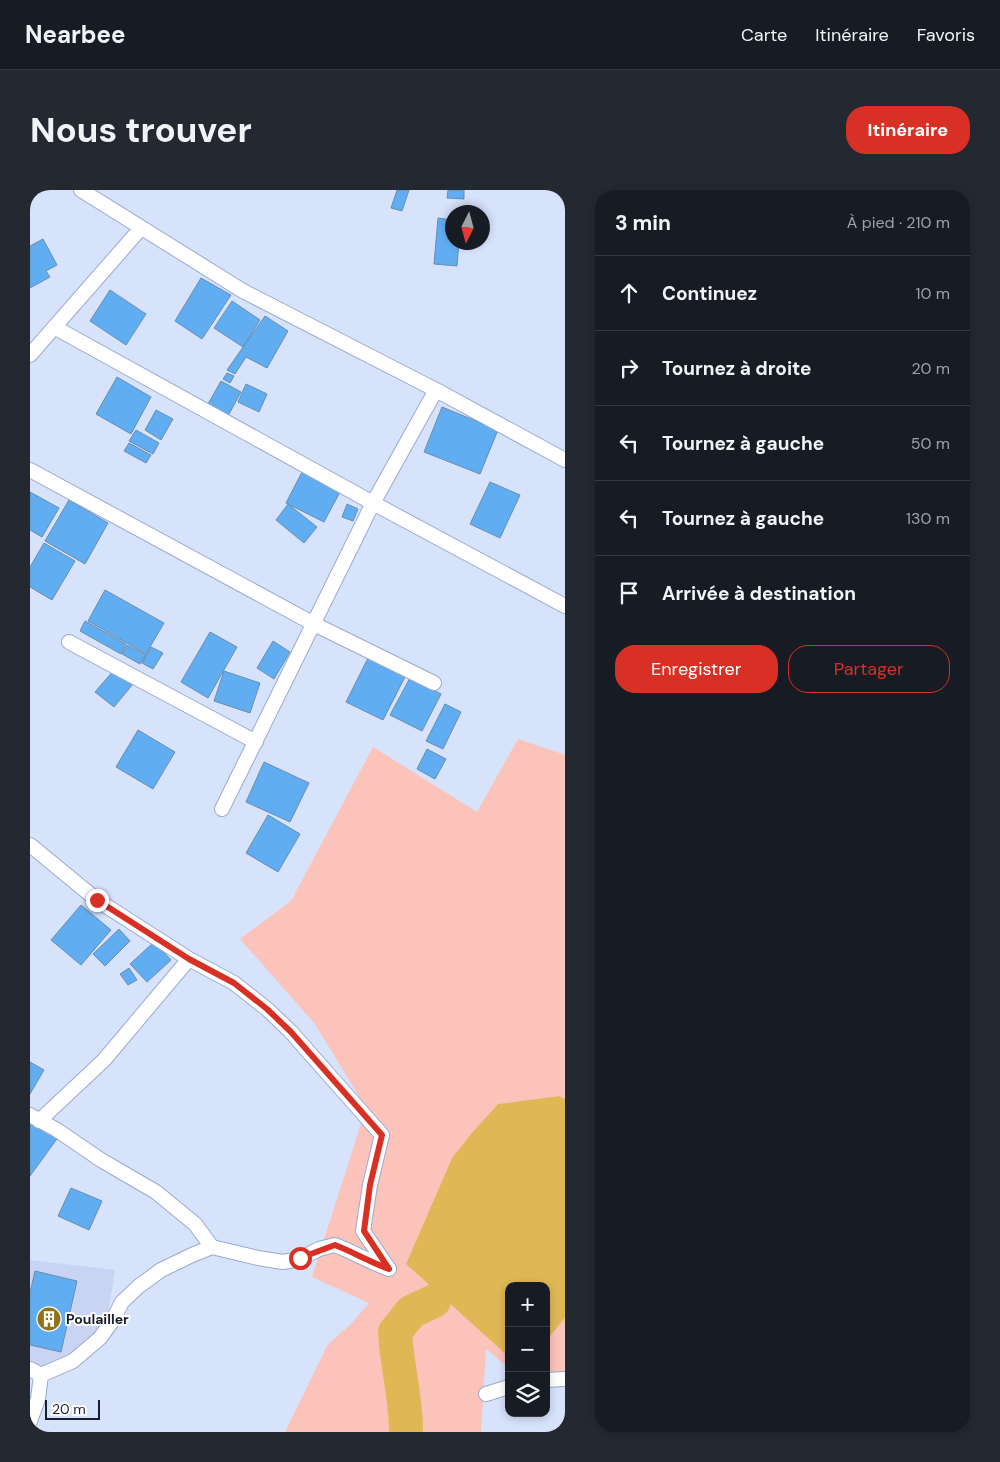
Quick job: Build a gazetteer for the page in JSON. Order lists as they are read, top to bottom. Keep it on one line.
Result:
{"places":{"building":["Poulailler"]},"scale_bar":"20 m","north":"bottom","page":{"header":"Nearbee","nav":["Carte","Itinéraire","Favoris"],"buttons":["Itinéraire",["Enregistrer","Partager"]],"title":"Nous trouver","heading":["3 min","À pied · 210 m"],"list":[["Continuez","10 m"],["Tournez à droite","20 m"],["Tournez à gauche","50 m"],["Tournez à gauche","130 m"],"Arrivée à destination"],"map_buttons":["+","−"],"scale":"20 m"}}
